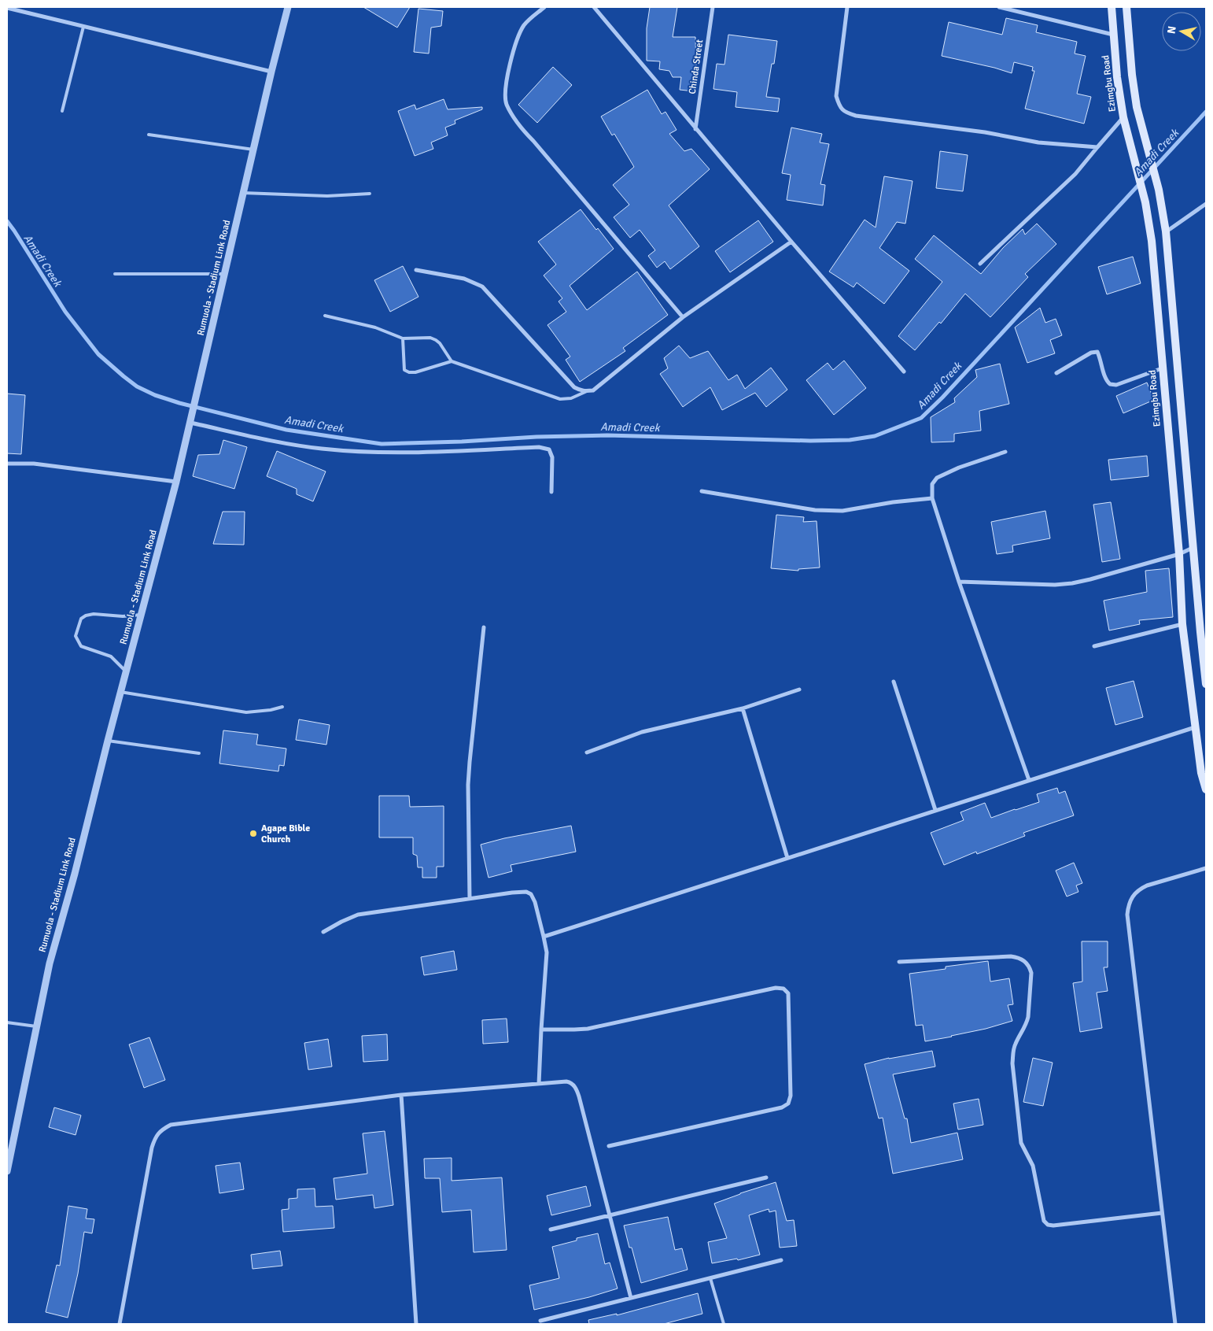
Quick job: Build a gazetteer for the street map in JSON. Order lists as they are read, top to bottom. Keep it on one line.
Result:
{"streets":{"main road":["Ezimgbu Road"],"street":["Chinda Street","Rumuola - Stadium Link Road"]},"water":["Amadi Creek"],"places":["Agape Bible Church"],"north":"left"}
